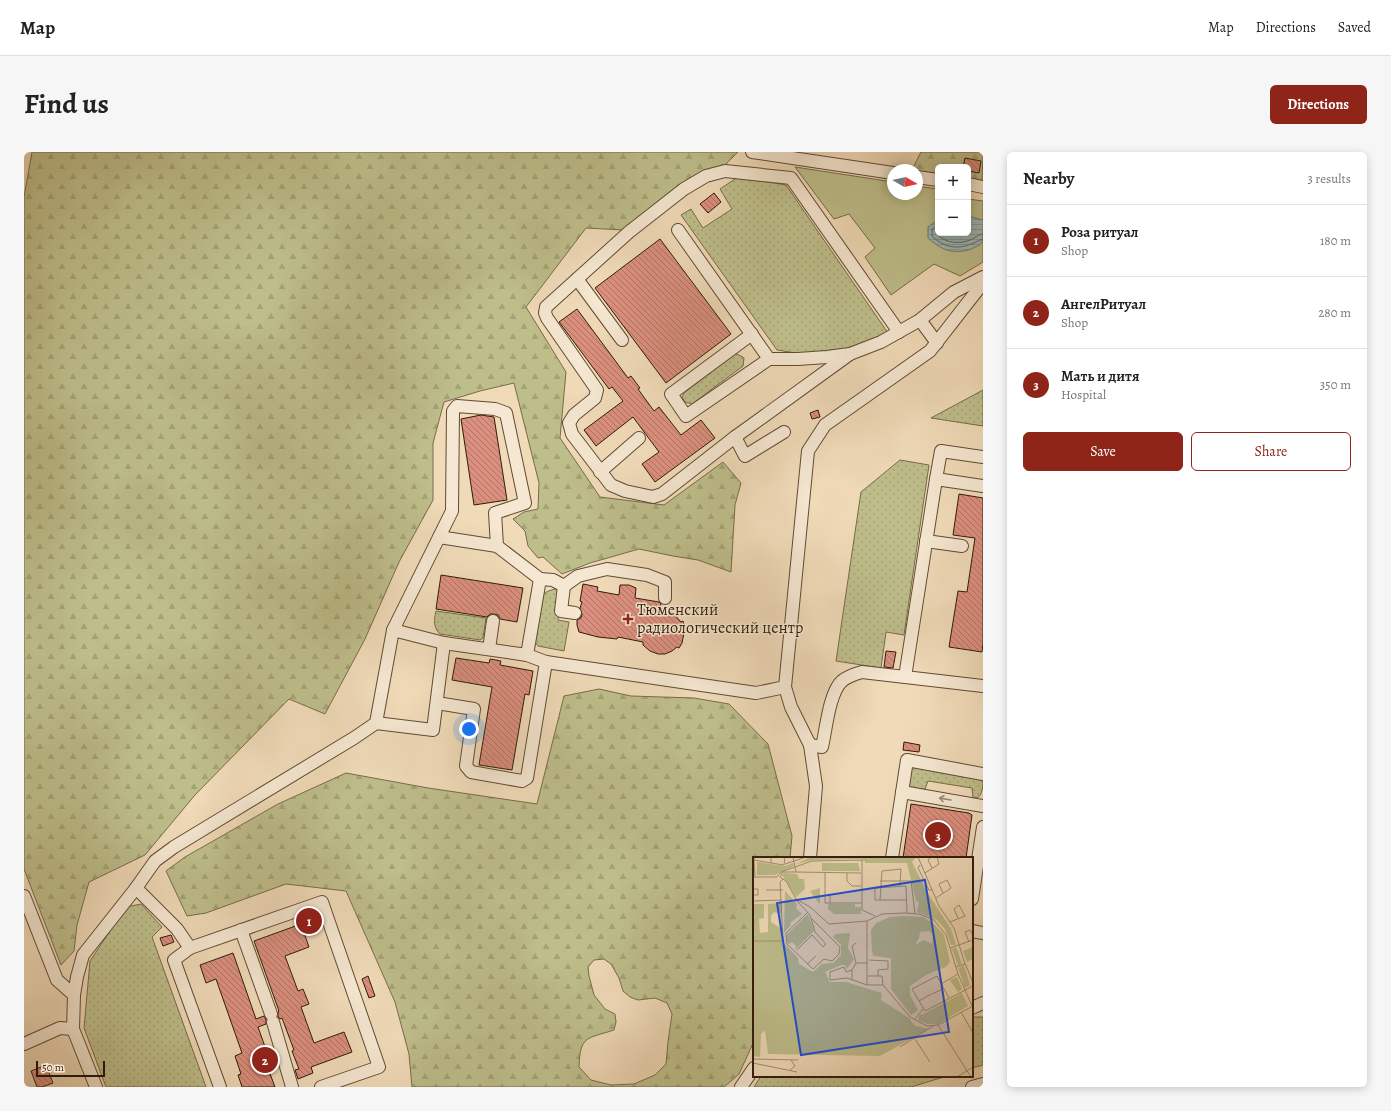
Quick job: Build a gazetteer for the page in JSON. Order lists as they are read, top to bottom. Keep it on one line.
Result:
{"places":{"health":["Тюменский радиологический центр"]},"scale_bar":"50 m","north":"right","page":{"header":"Map","nav":["Map","Directions","Saved"],"title":"Find us","buttons":["Directions",["Save","Share"]],"heading":["Nearby","3 results"],"map_buttons":["+","−"],"list":[{"mark":"1","name":"Роза ритуал","note":"Shop","value":"180 m"},{"mark":"2","name":"АнгелРитуал","note":"Shop","value":"280 m"},{"mark":"3","name":"Мать и дитя","note":"Hospital","value":"350 m"}],"pins":["3","1","2"],"scale":"50 m"}}
